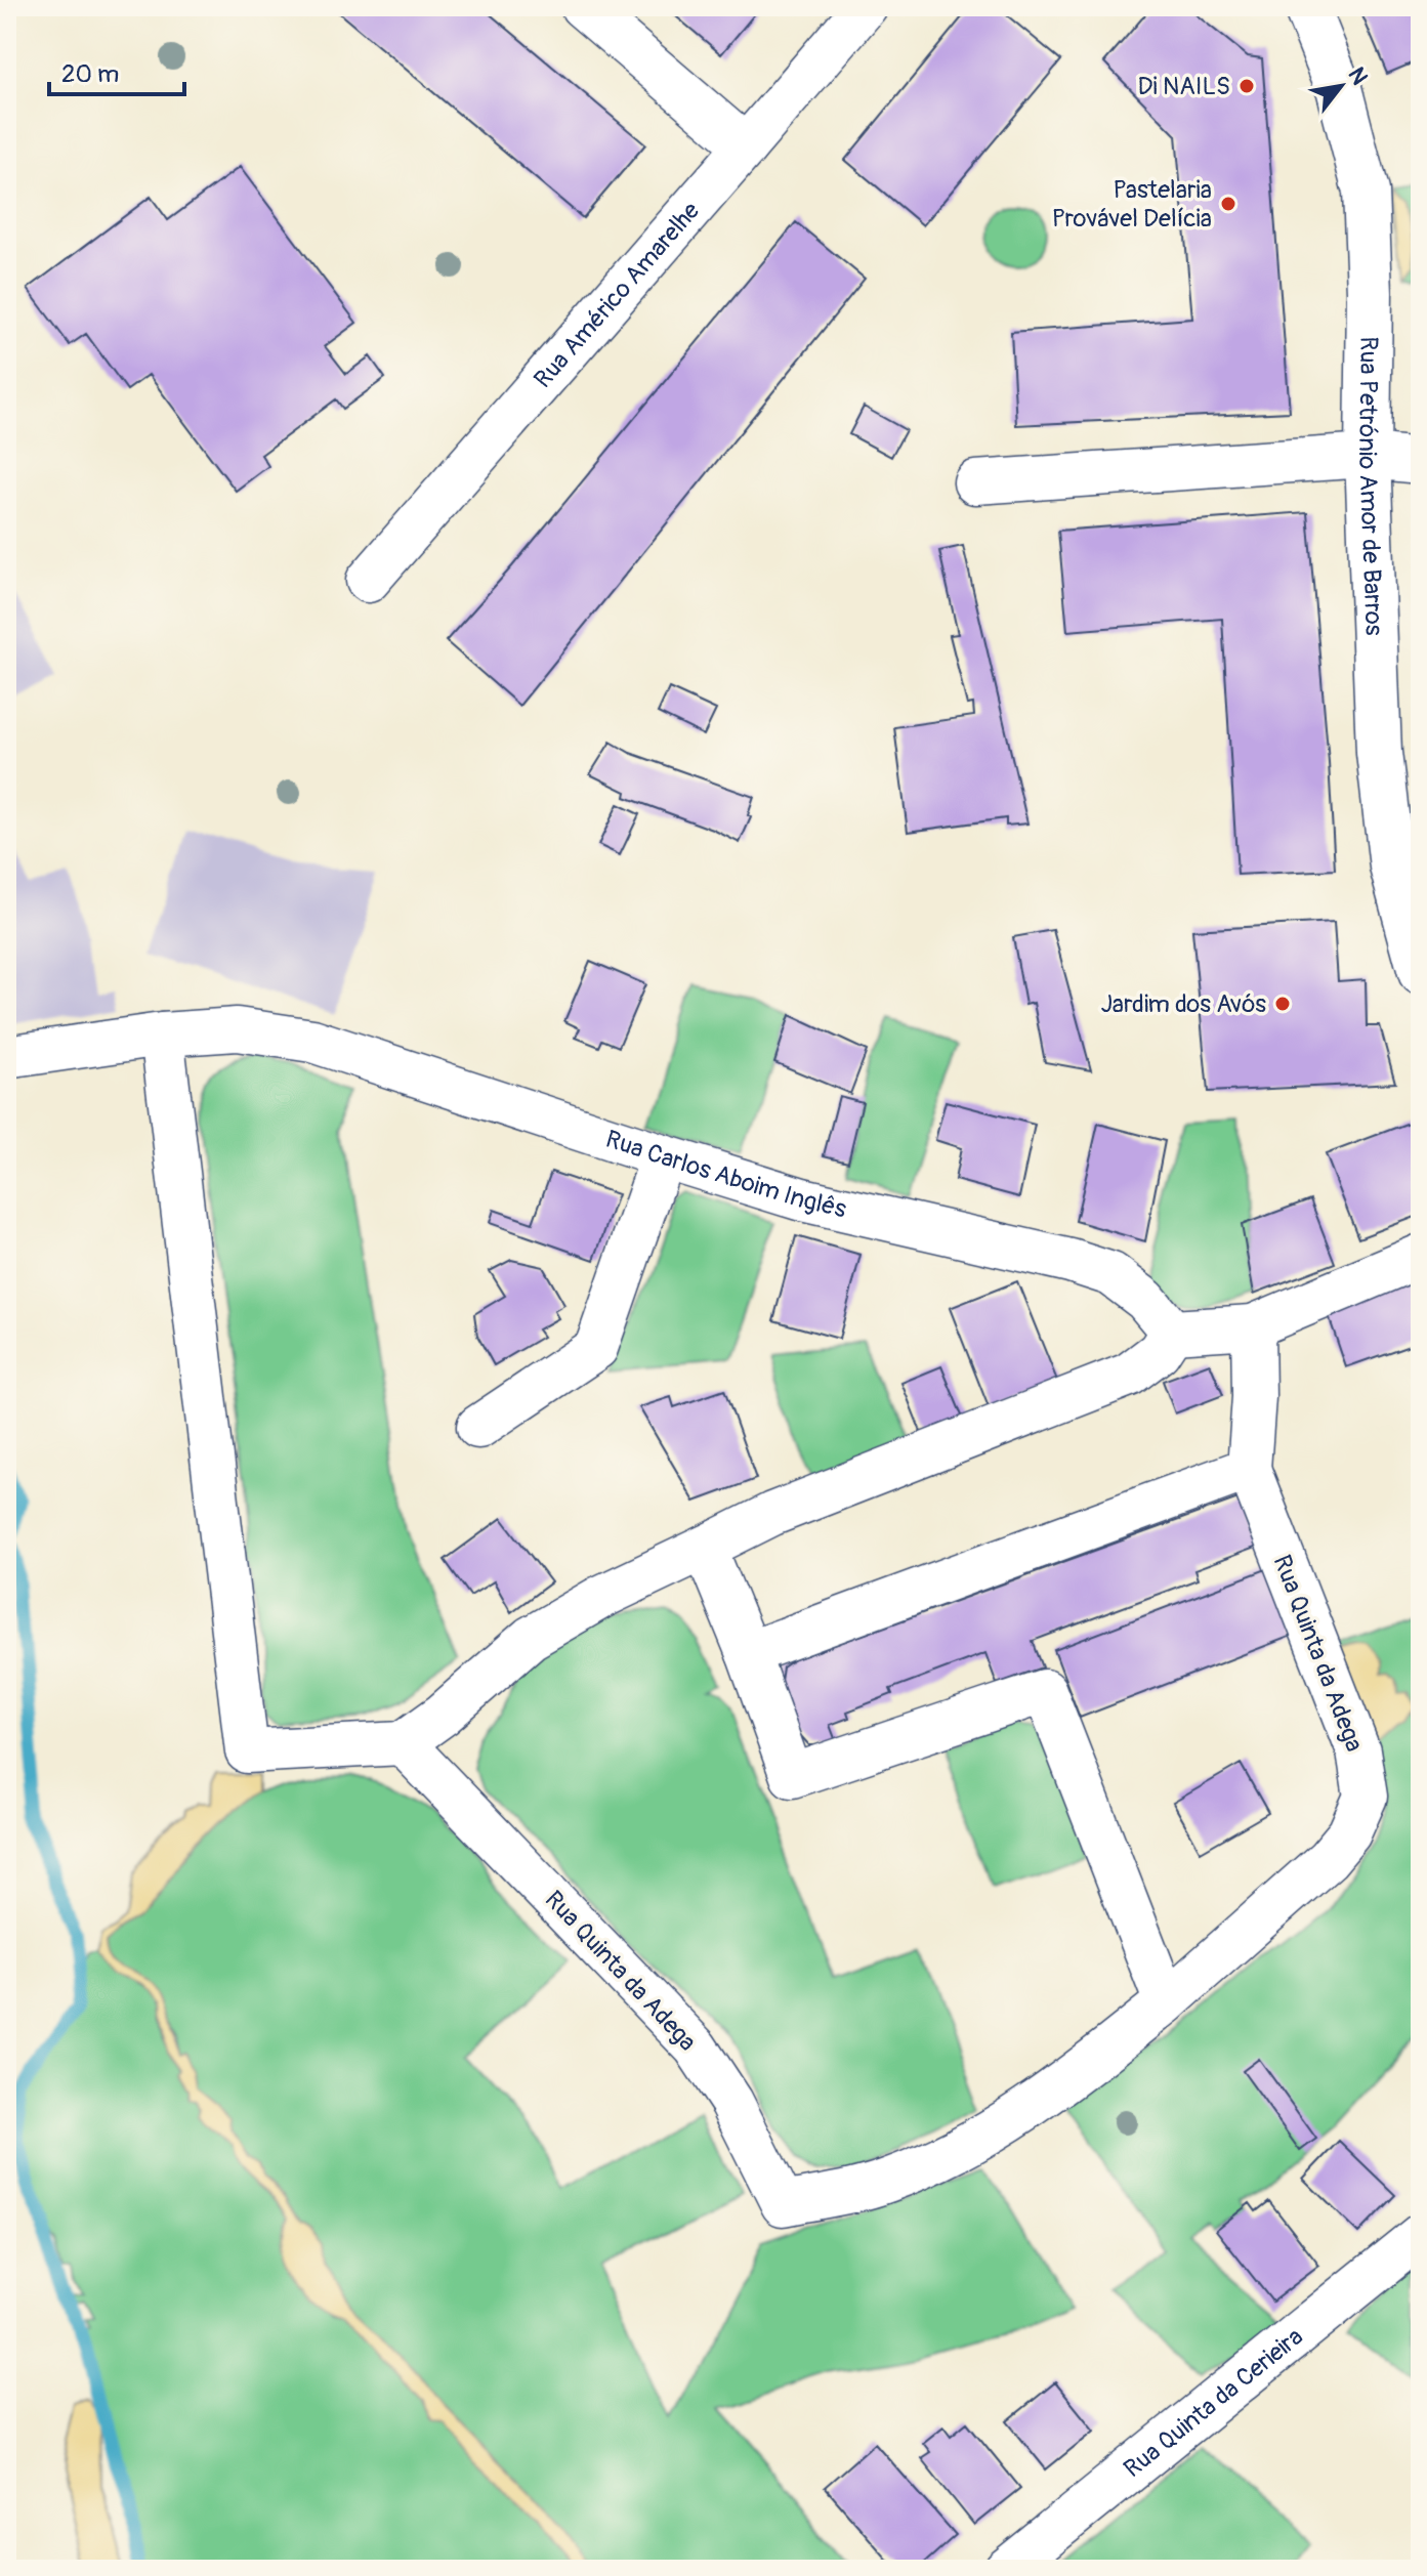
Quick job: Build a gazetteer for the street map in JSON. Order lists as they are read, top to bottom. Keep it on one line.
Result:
{"streets":{"street":["Rua Américo Amarelhe","Rua Petrónio Amor de Barros","Rua Carlos Aboim Inglês","Rua Quinta da Adega","Rua Quinta da Cerieira"]},"places":["Di NAILS","Pastelaria Provável Delícia","Jardim dos Avós"],"scale_bar":"20 m","north":"top right"}
